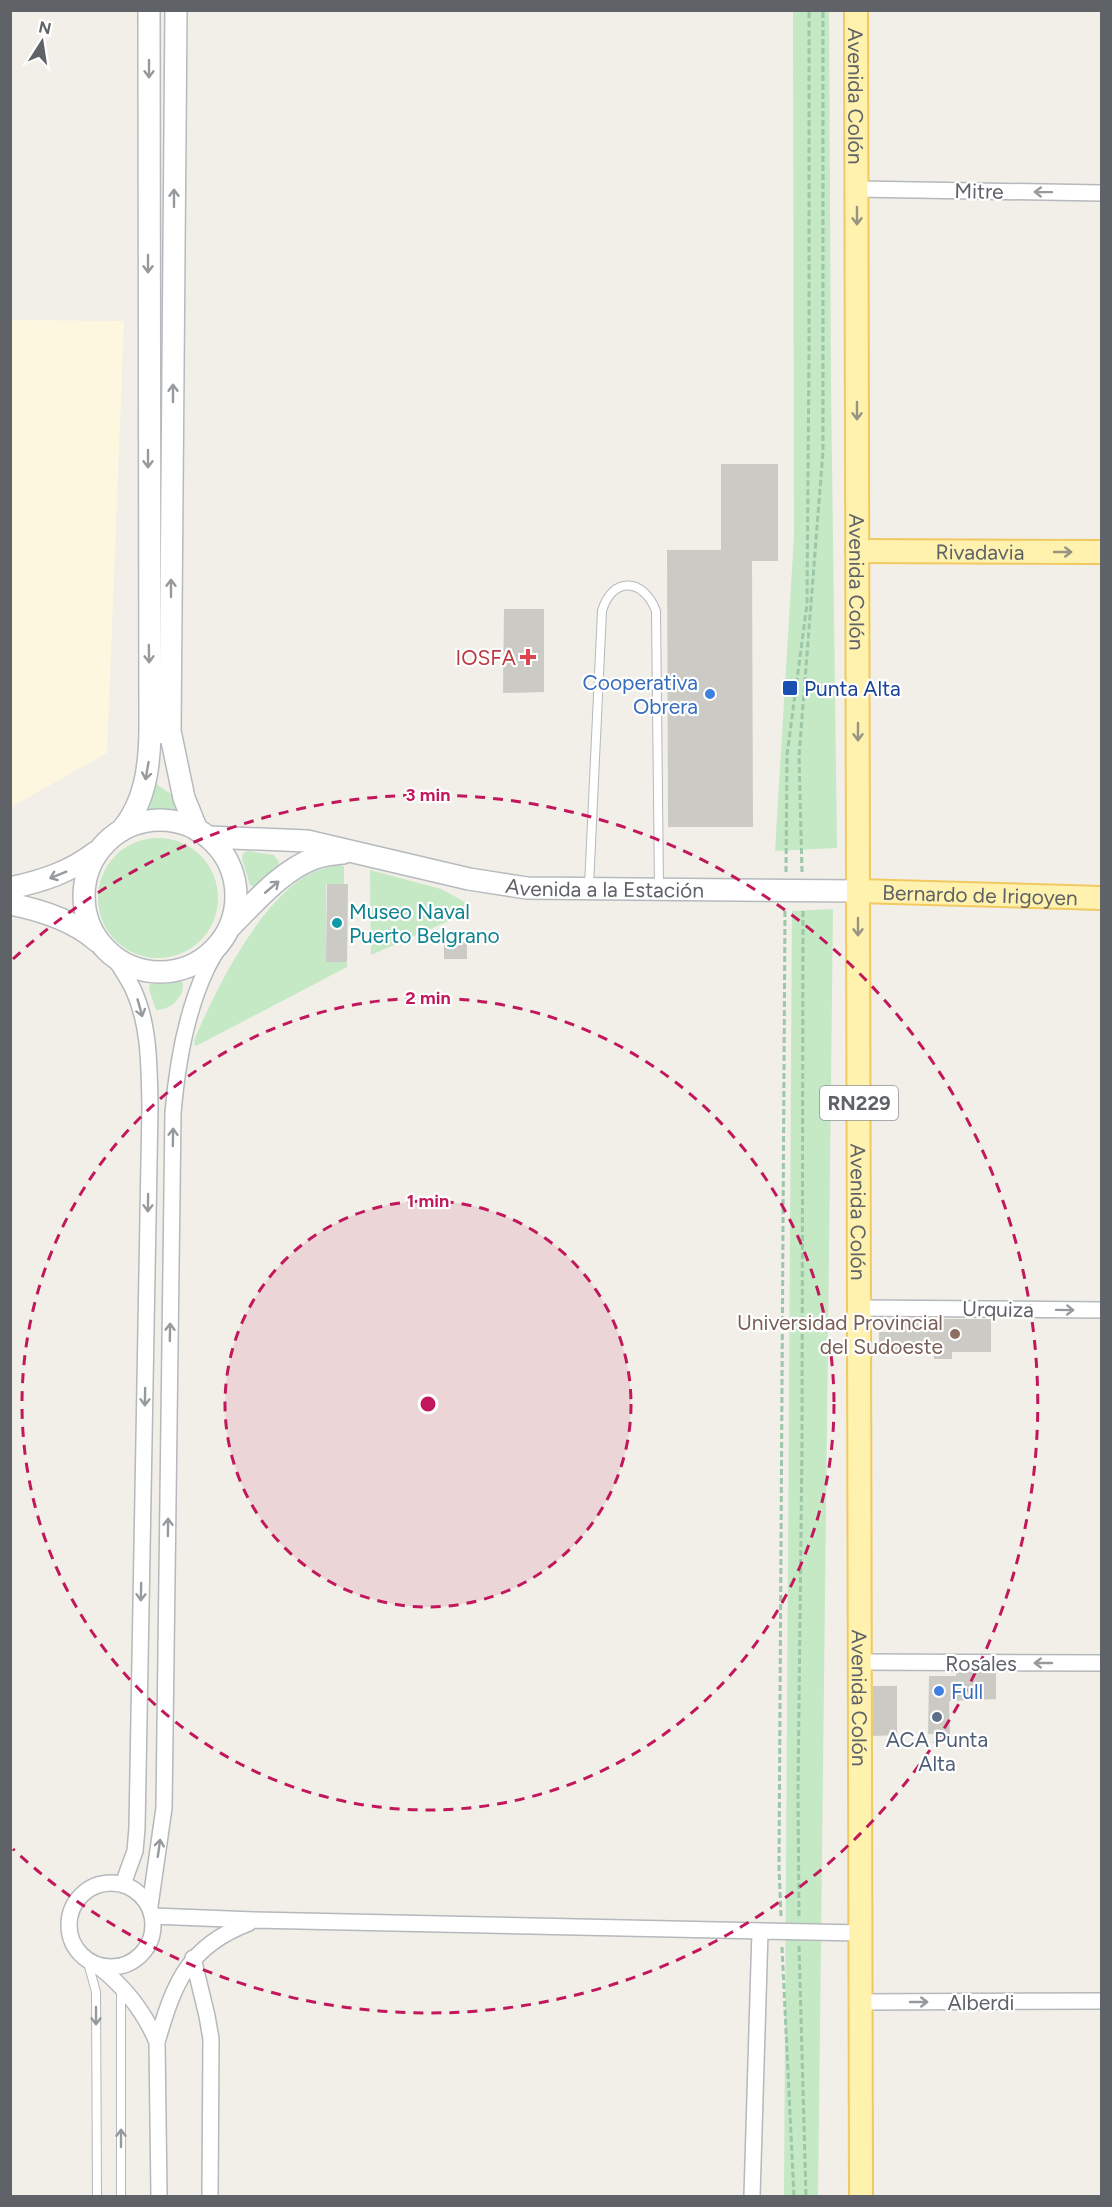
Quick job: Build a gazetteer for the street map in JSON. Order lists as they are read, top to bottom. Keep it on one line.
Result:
{"streets":{"main road":["Avenida Colón","Rivadavia","Bernardo de Irigoyen","RN229"],"street":["Mitre","Avenida a la Estación","Urquiza","Rosales","Alberdi"]},"crossings":[["Avenida Colón","Mitre"],["Avenida Colón","Rivadavia"],["Avenida Colón","Avenida a la Estación"],["Avenida Colón","Bernardo de Irigoyen"],["Avenida Colón","Urquiza"],["Avenida Colón","Rosales"],["Avenida Colón","Alberdi"],["Avenida a la Estación","Bernardo de Irigoyen"]],"one_way":["Avenida Colón","Mitre","Rivadavia","Urquiza","Rosales","Alberdi"],"places":{"health":["IOSFA"],"transit":["Punta Alta"],"other":["Cooperativa Obrera","Museo Naval Puerto Belgrano","Universidad Provincial del Sudoeste","Full","ACA Punta Alta"]},"north":"top","rings":["3 min","2 min","1 min"]}
